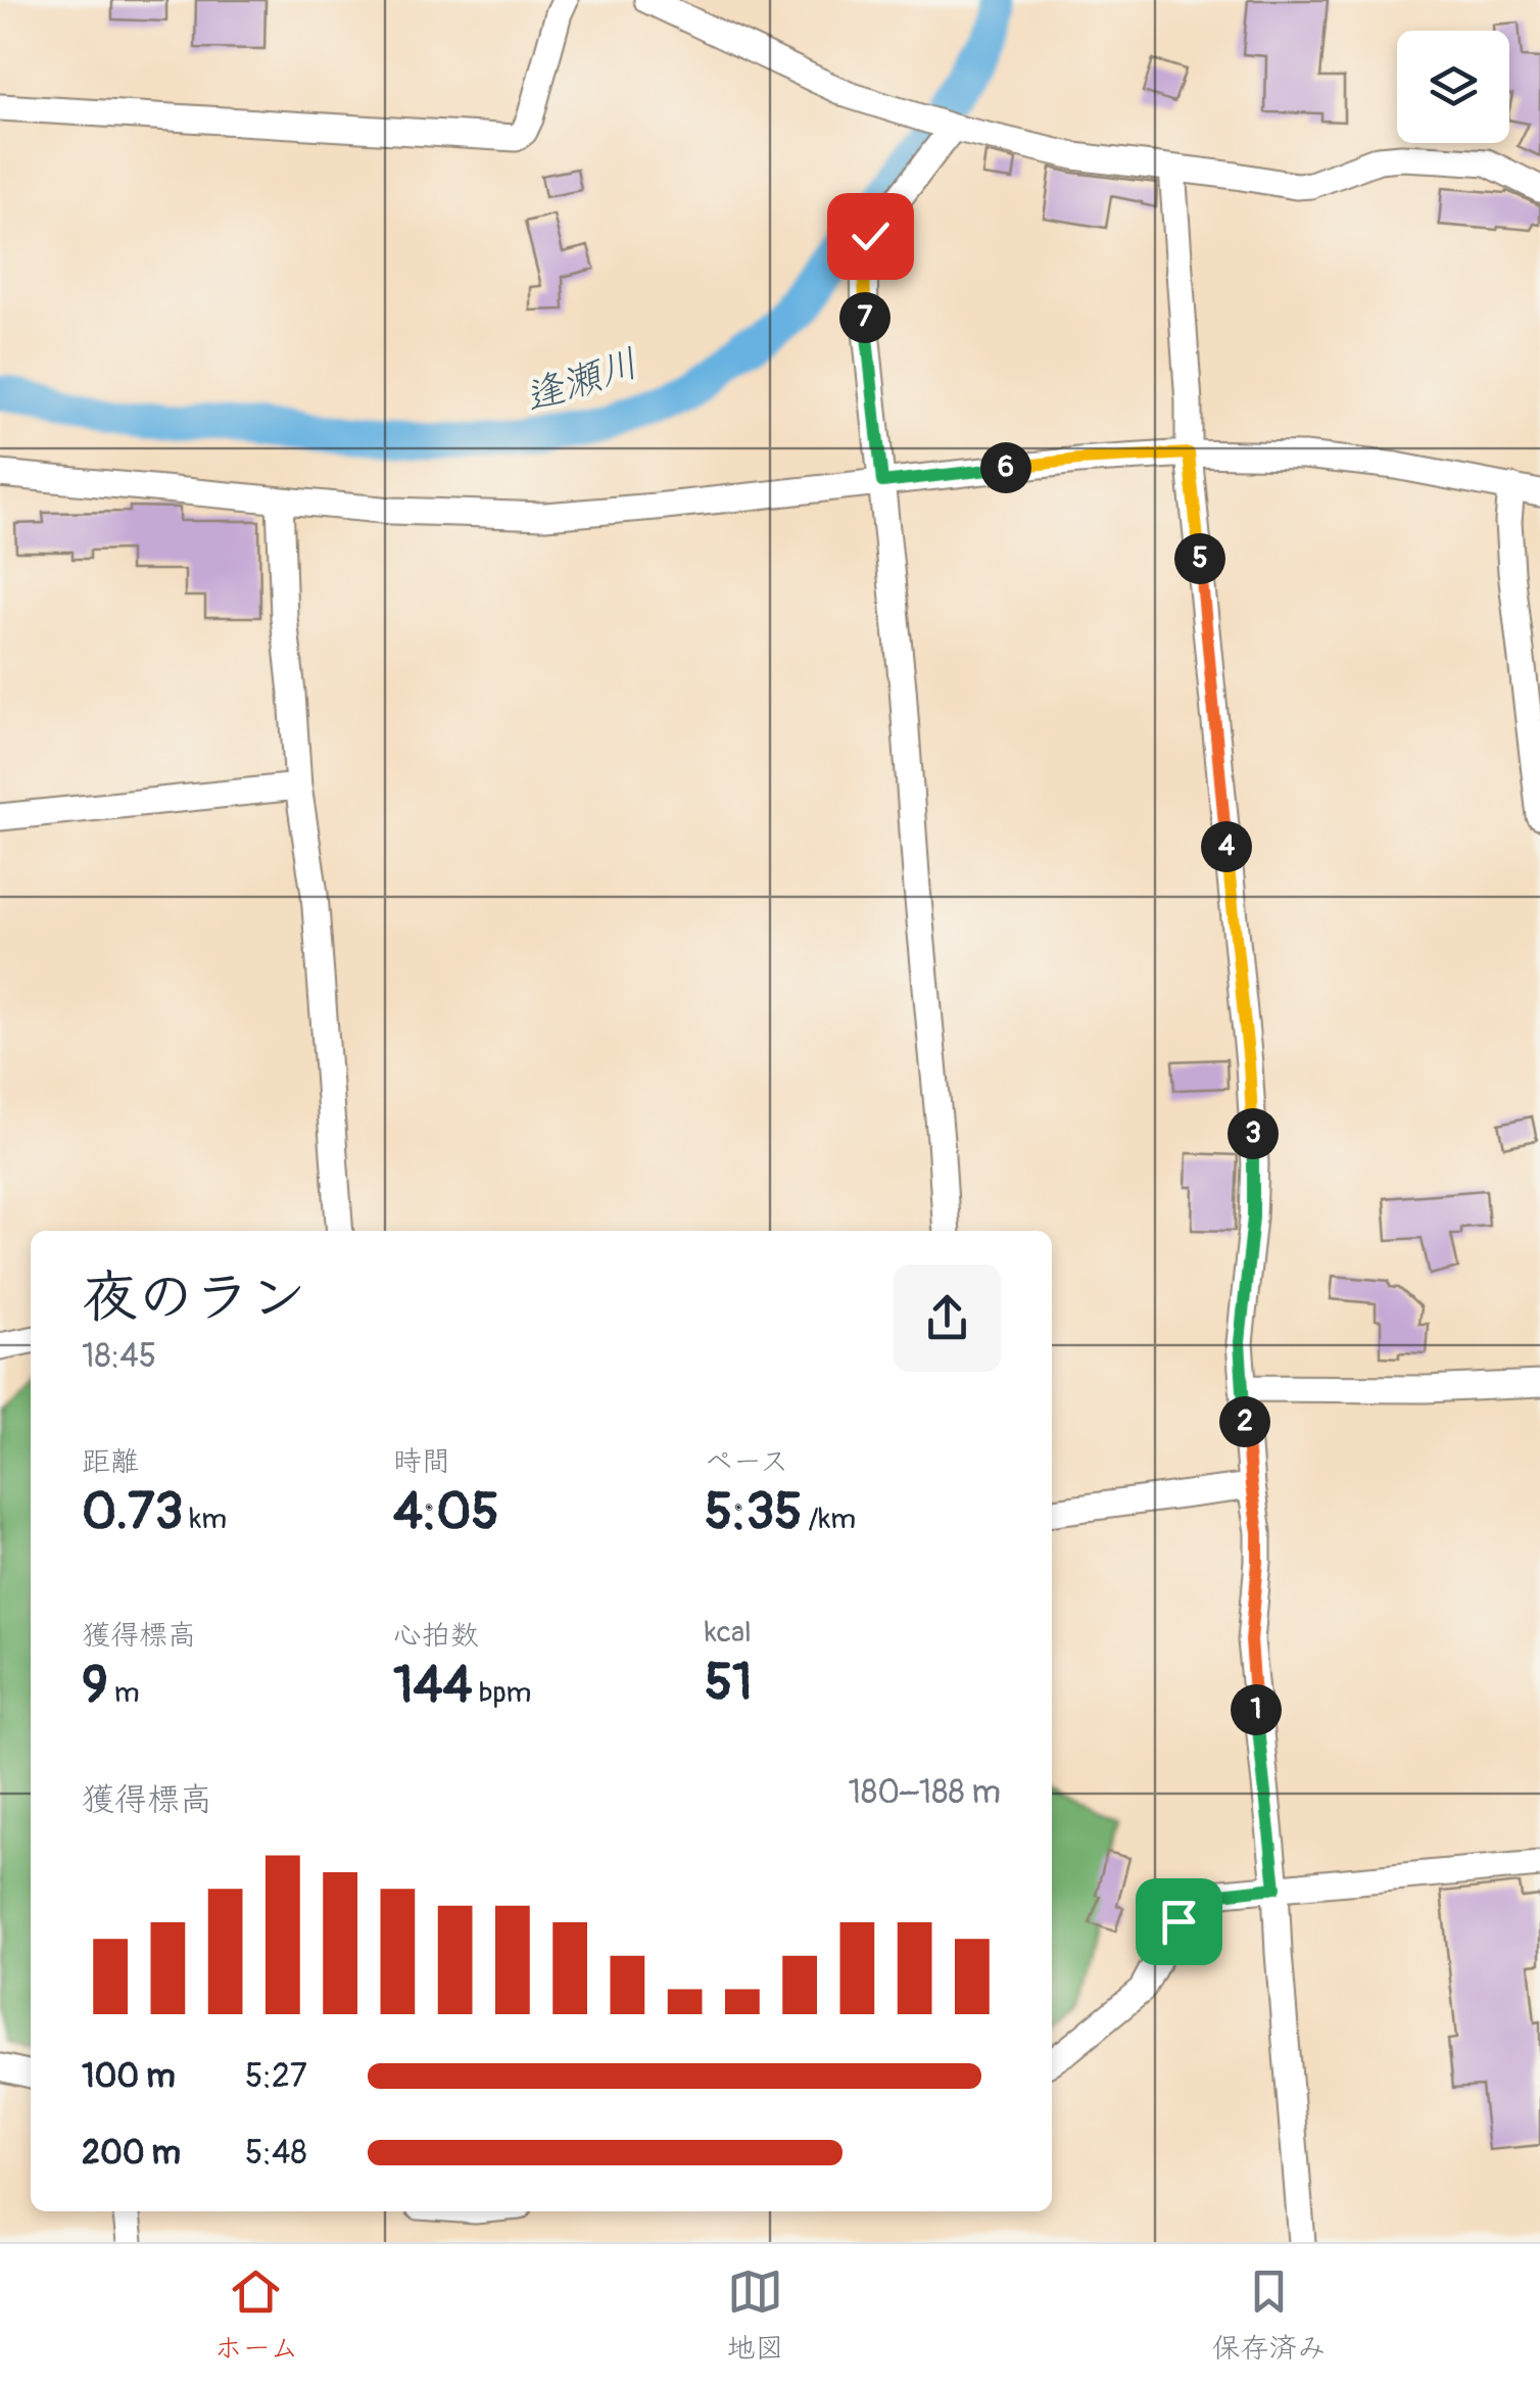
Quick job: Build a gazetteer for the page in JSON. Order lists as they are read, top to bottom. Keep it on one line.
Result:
{"water":["逢瀬川"],"page":{"pins":["7","6","5","4","3","2","1"],"heading":["夜のラン","18:45"],"stats":[["距離","0.73 km"],["時間","4:05"],["ペース","5:35 /km"],["獲得標高","9 m"],["心拍数","144 bpm"],["kcal","51"]],"chart":["獲得標高","180–188 m"],"list":[{"name":"100 m","note":"5:27"},{"name":"200 m","note":"5:48"}],"tabs":["ホーム","地図","保存済み"]}}
